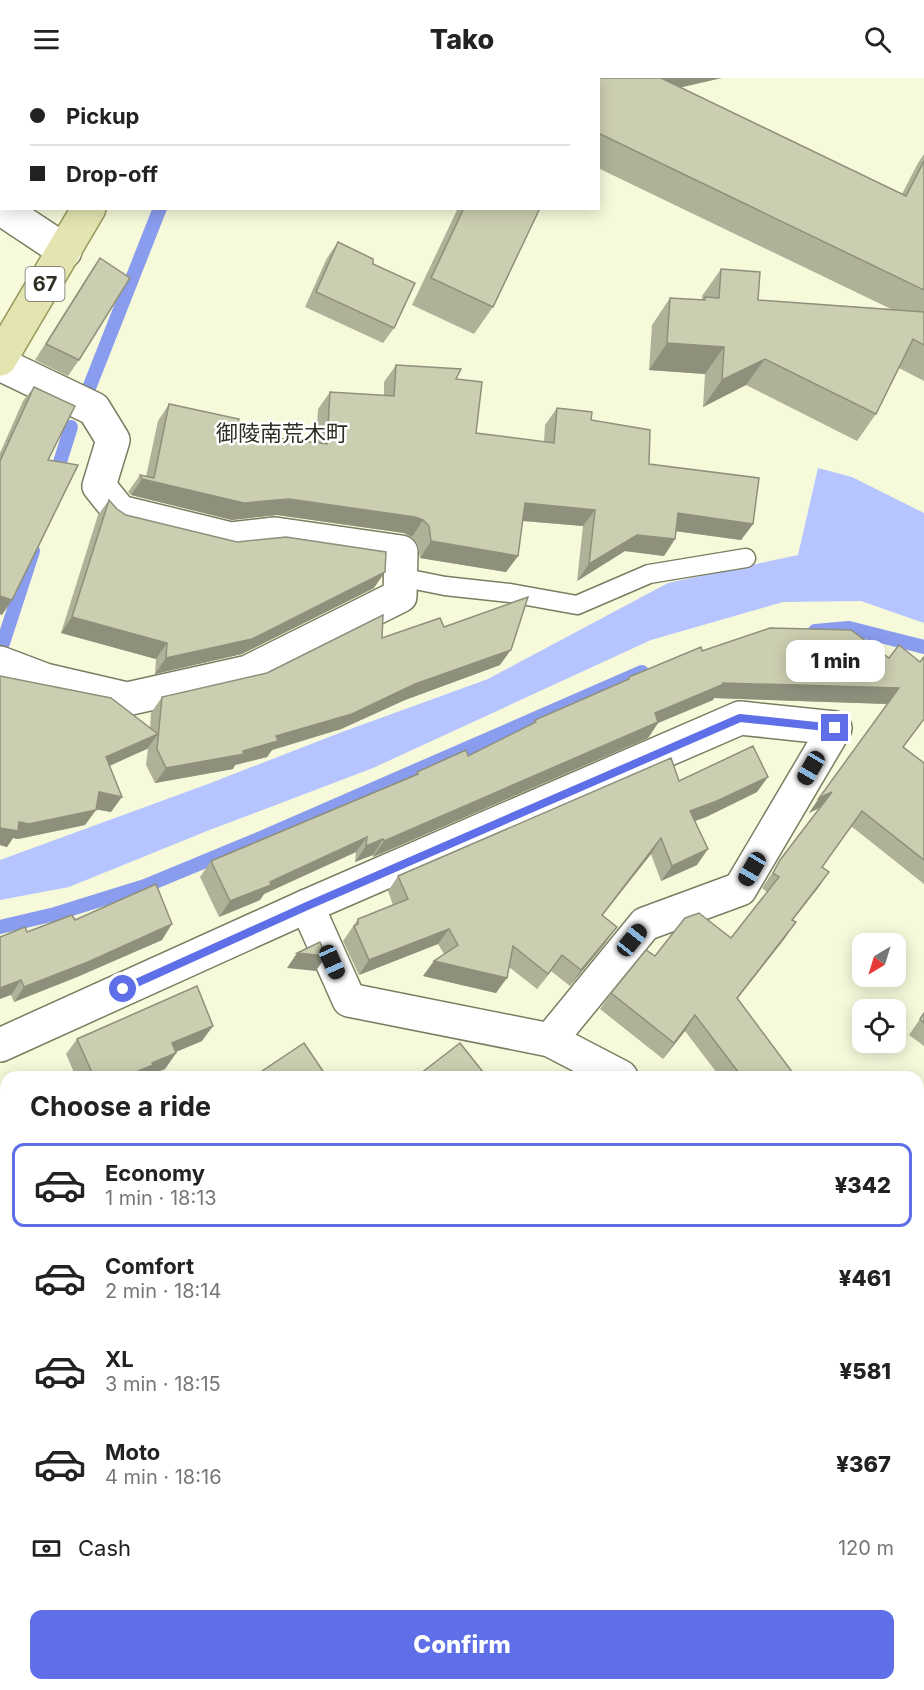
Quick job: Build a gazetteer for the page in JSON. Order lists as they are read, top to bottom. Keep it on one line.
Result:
{"streets":{"main road":["67"]},"districts":["御陵南荒木町"],"north":"bottom left","page":{"header":"Tako","banner":["Pickup","Drop-off"],"bubble":"1 min","heading":"Choose a ride","list":[{"name":"Economy","note":"1 min · 18:13","value":"¥342"},{"name":"Comfort","note":"2 min · 18:14","value":"¥461"},{"name":"XL","note":"3 min · 18:15","value":"¥581"},{"name":"Moto","note":"4 min · 18:16","value":"¥367"}],"pay":["Cash","120 m"],"buttons":"Confirm"}}
